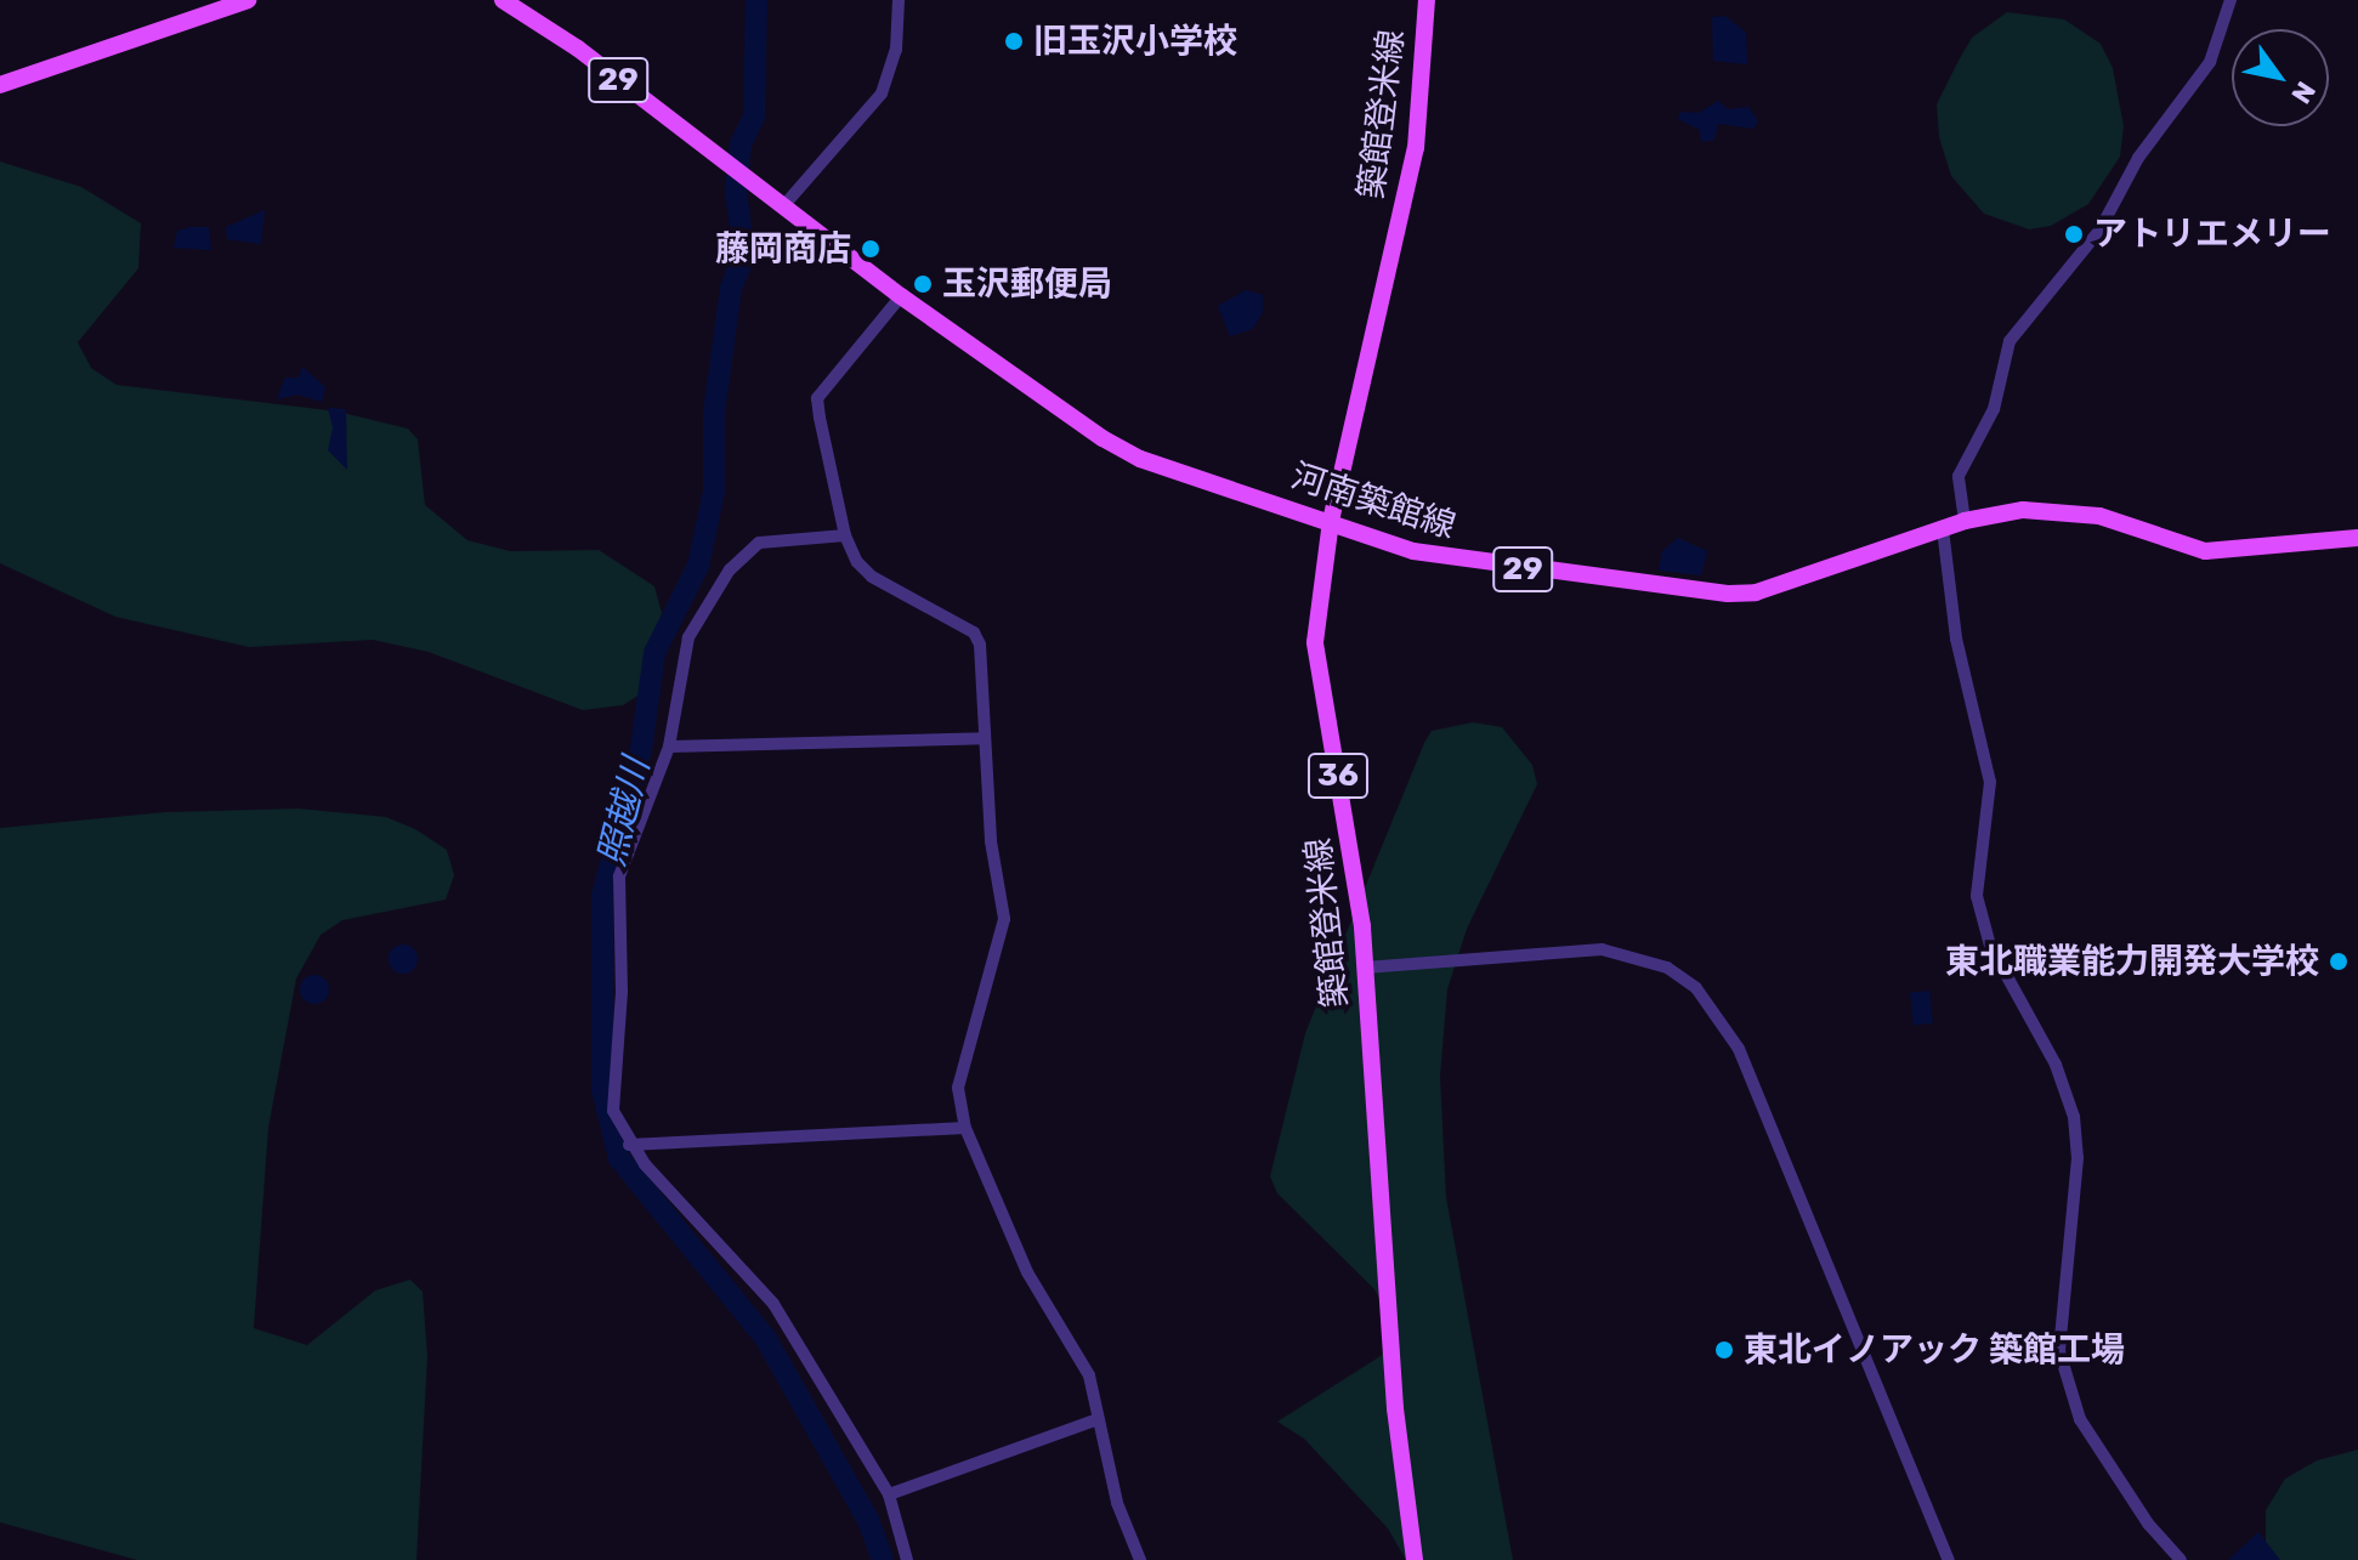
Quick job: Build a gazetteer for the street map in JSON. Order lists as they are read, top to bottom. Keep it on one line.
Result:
{"streets":{"main road":["29","築館登米線","河南築館線","36"]},"crossings":[["築館登米線","河南築館線"]],"water":["照越川"],"places":["旧玉沢小学校","アトリエメリー","藤岡商店","玉沢郵便局","東北職業能力開発大学校","東北イノアック 築館工場"],"north":"bottom right"}
